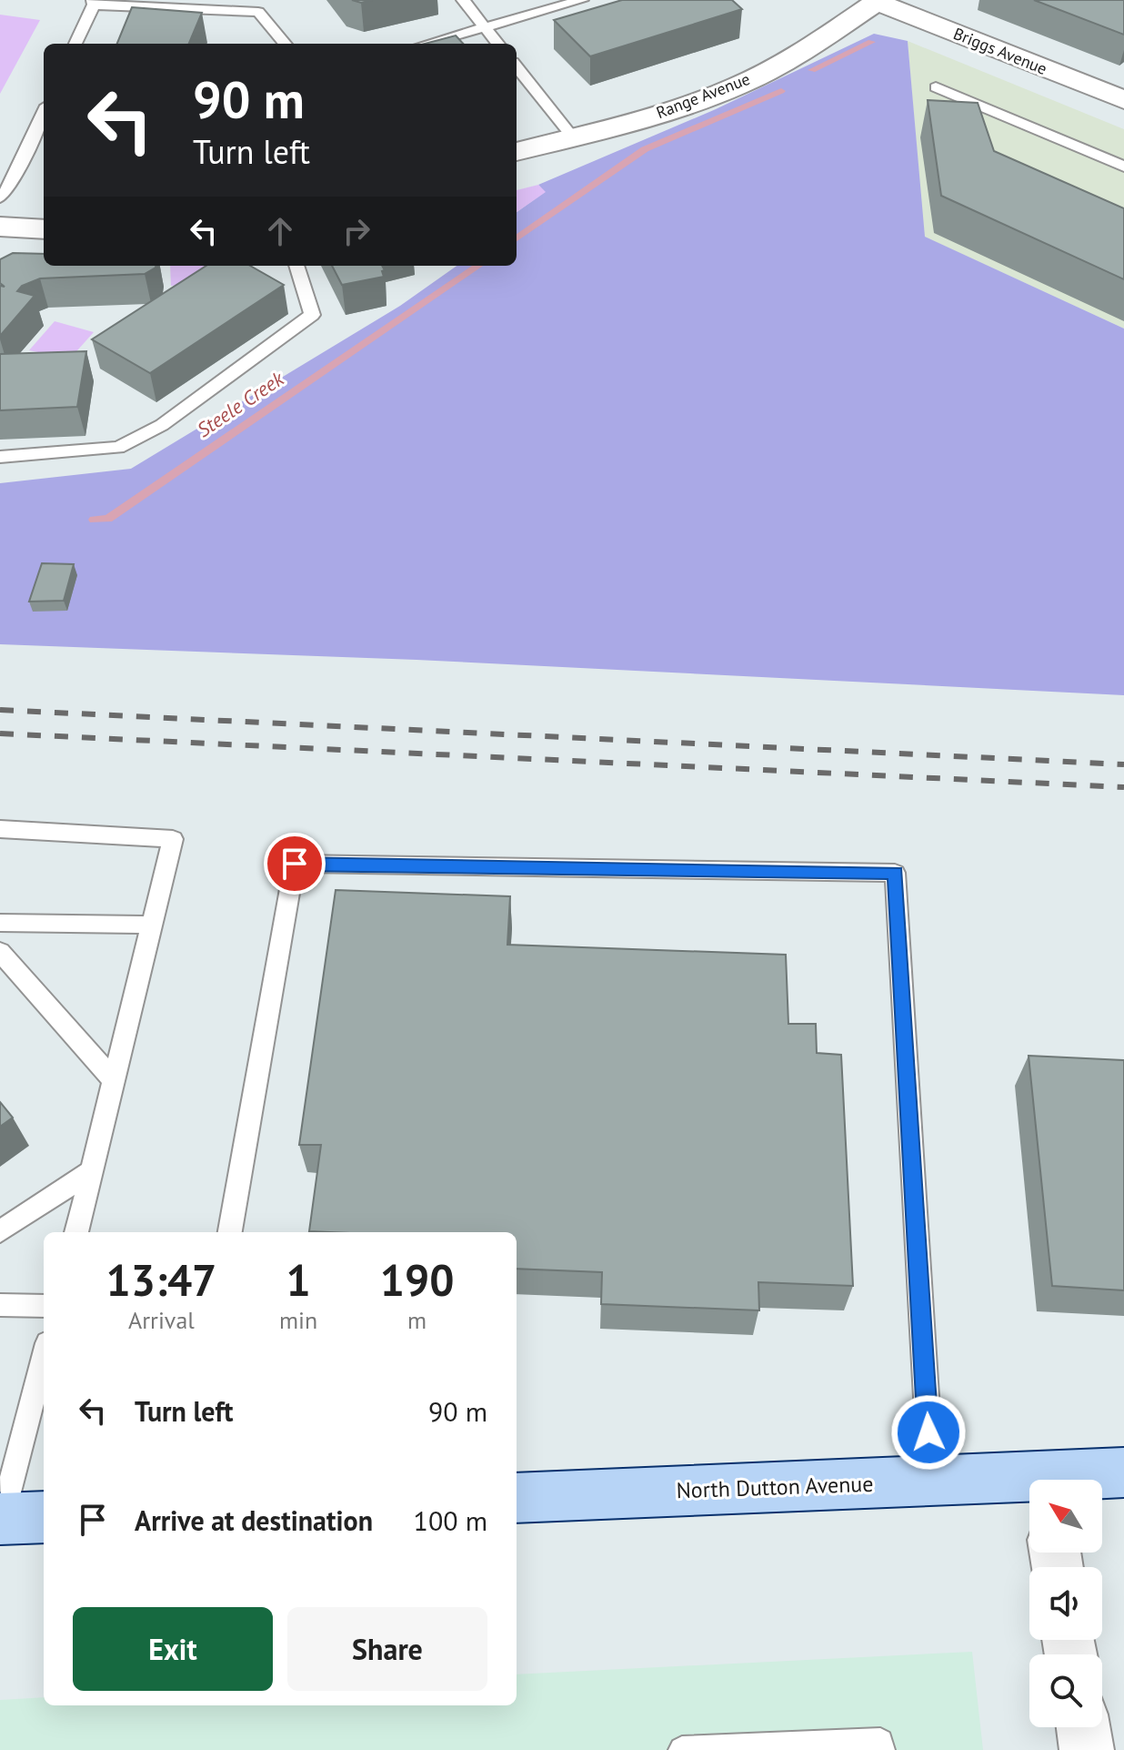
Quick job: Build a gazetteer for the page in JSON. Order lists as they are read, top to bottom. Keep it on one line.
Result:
{"streets":{"main road":["North Dutton Avenue"],"street":["Briggs Avenue","Range Avenue"]},"crossings":[["Briggs Avenue","Range Avenue"]],"water":["Steele Creek"],"north":"top left","page":{"turn":["90 m","Turn left"],"eta":["13:47","Arrival","1","min","190","m"],"list":[{"name":"Turn left","value":"90 m"},{"name":"Arrive at destination","value":"100 m"}],"buttons":["Exit","Share"]}}
